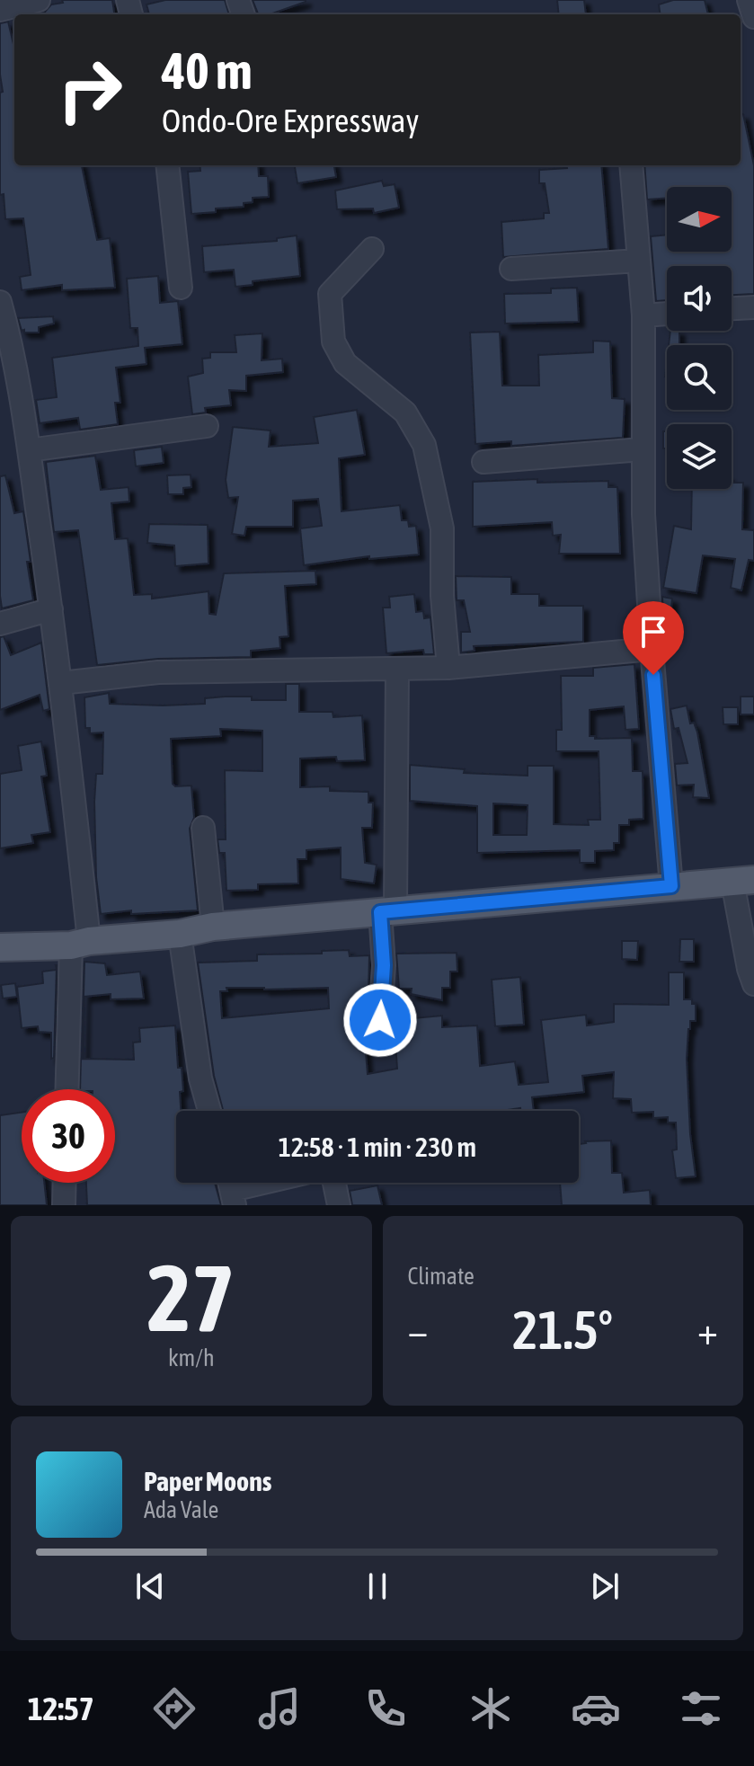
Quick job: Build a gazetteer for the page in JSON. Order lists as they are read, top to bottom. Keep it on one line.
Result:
{"north":"right","page":{"turn":["40 m","Ondo-Ore Expressway"],"limit":"30","trip":"12:58 · 1 min · 230 m","tile":[["27","km/h"],"Climate"],"heat":["−","21.5°","+"],"song":["Paper Moons","Ada Vale"],"tabs":"12:57"}}
